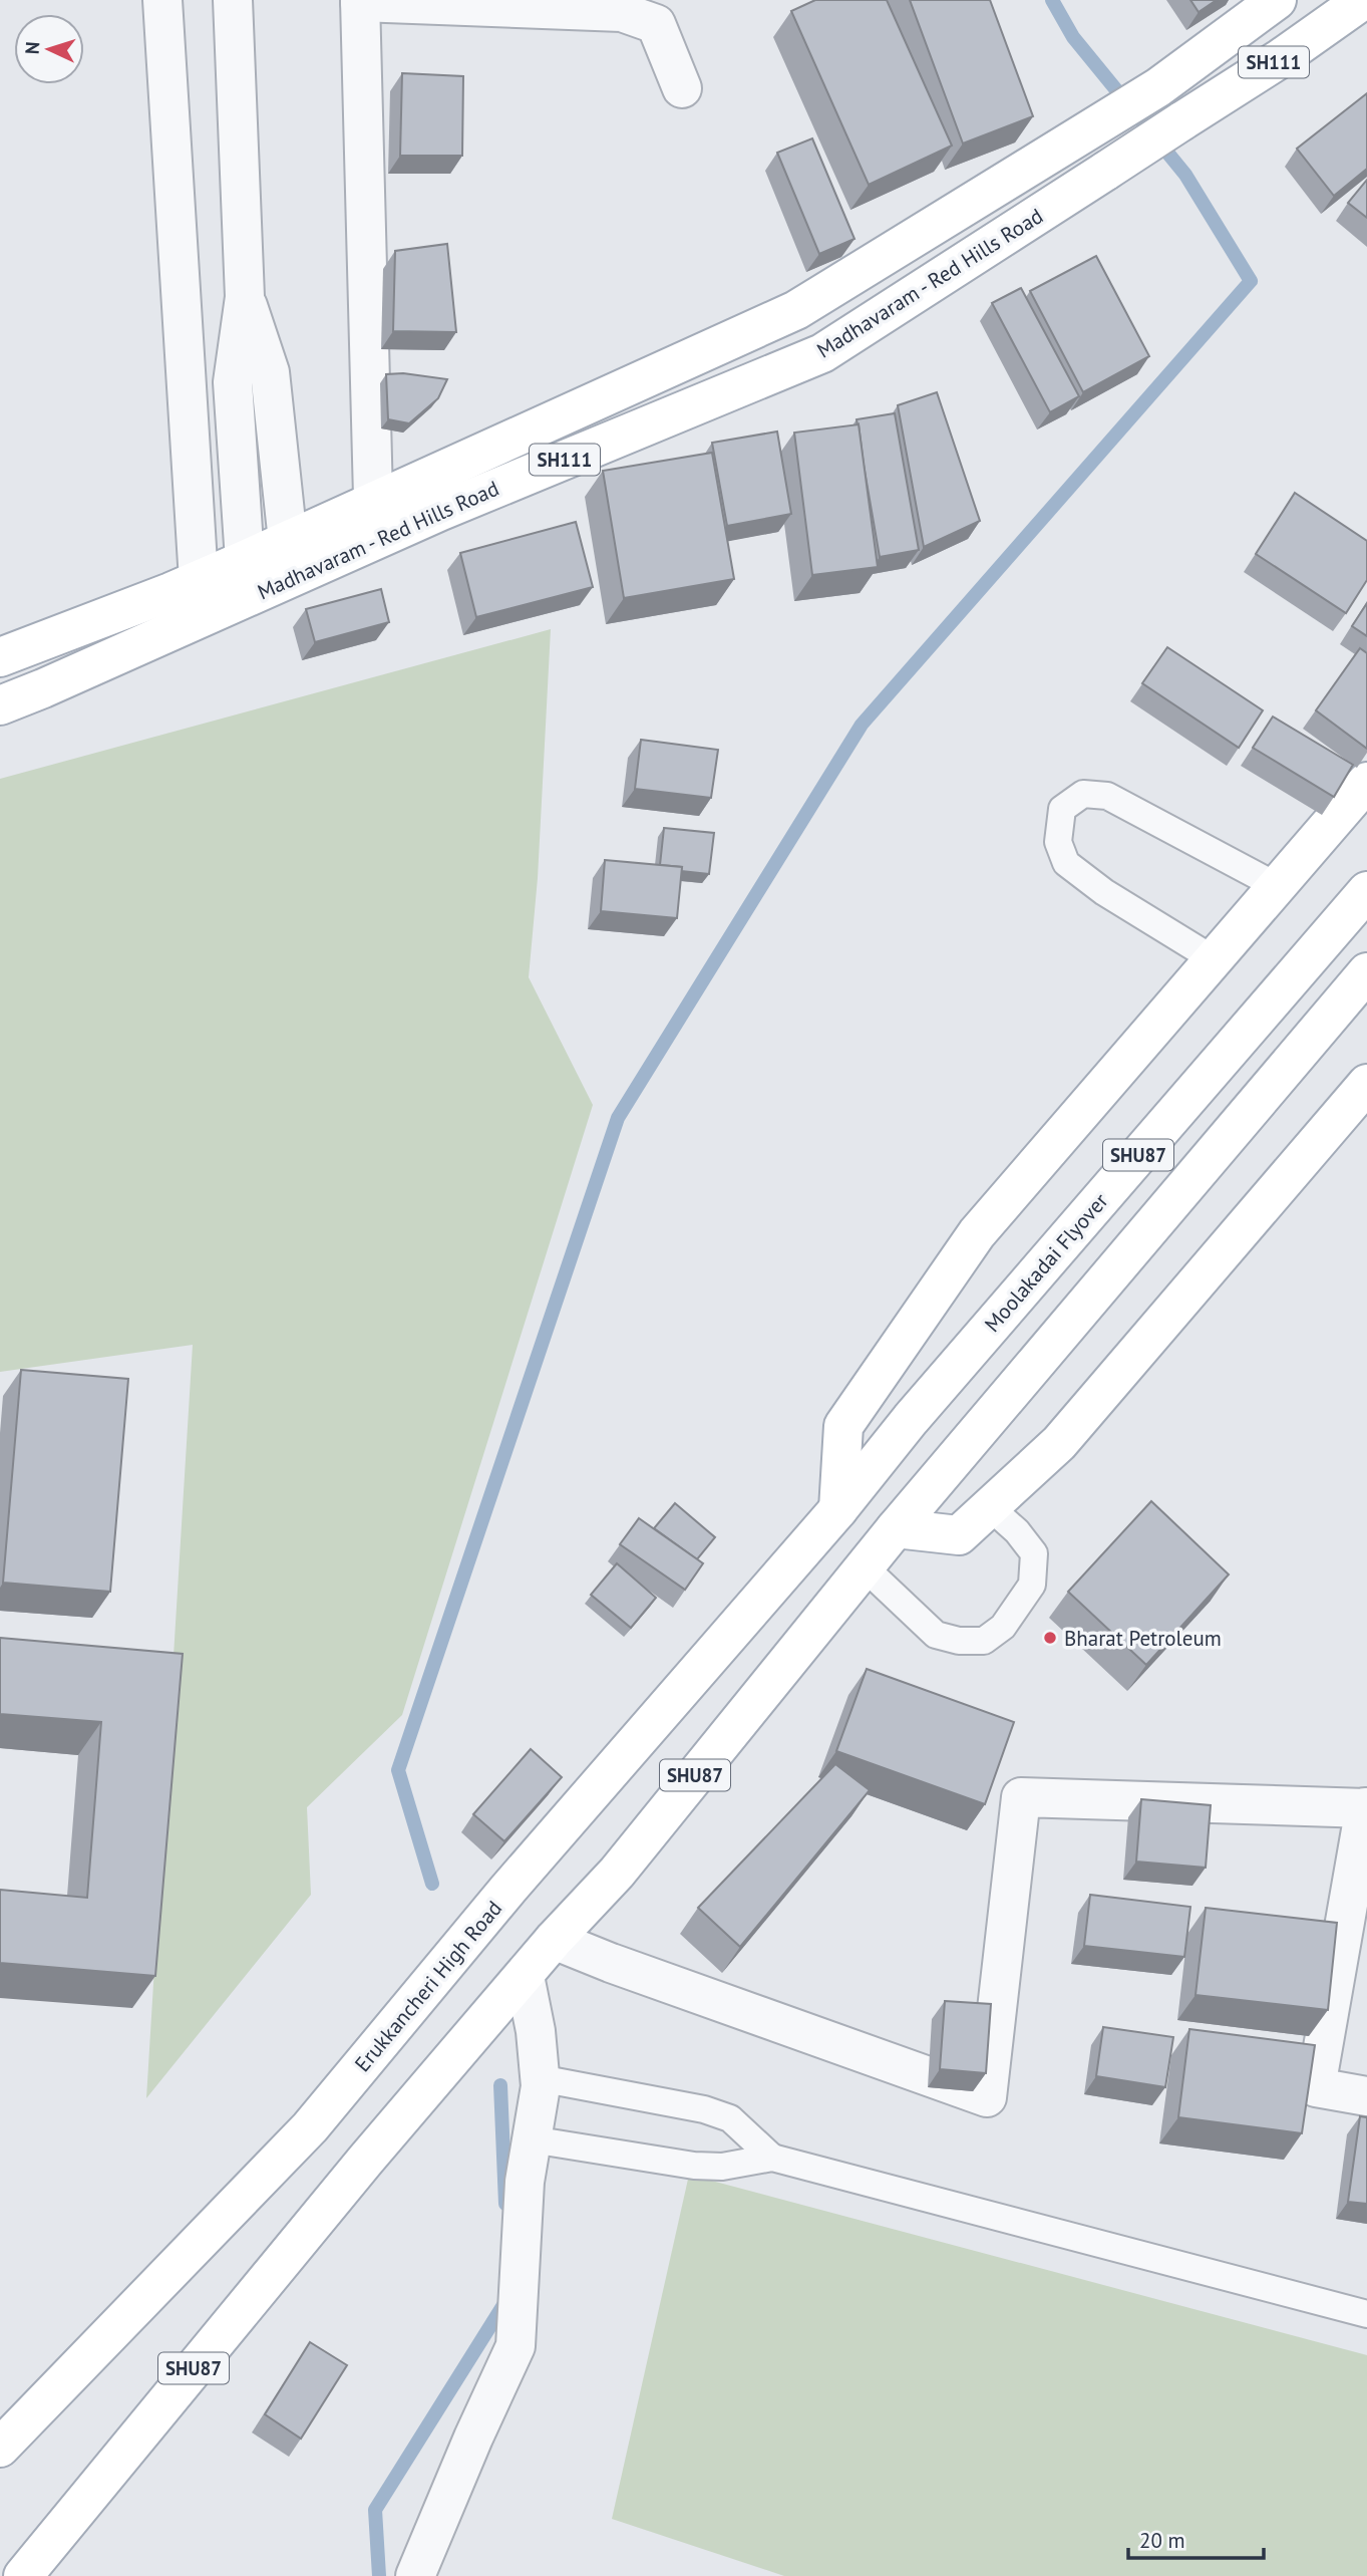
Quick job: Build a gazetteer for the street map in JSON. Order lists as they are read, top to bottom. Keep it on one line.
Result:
{"streets":{"main road":["SH111","Madhavaram - Red Hills Road","SHU87","Moolakadai Flyover","Erukkancheri High Road"]},"crossings":[["Moolakadai Flyover","Erukkancheri High Road"]],"places":["Bharat Petroleum"],"scale_bar":"20 m","north":"left"}
